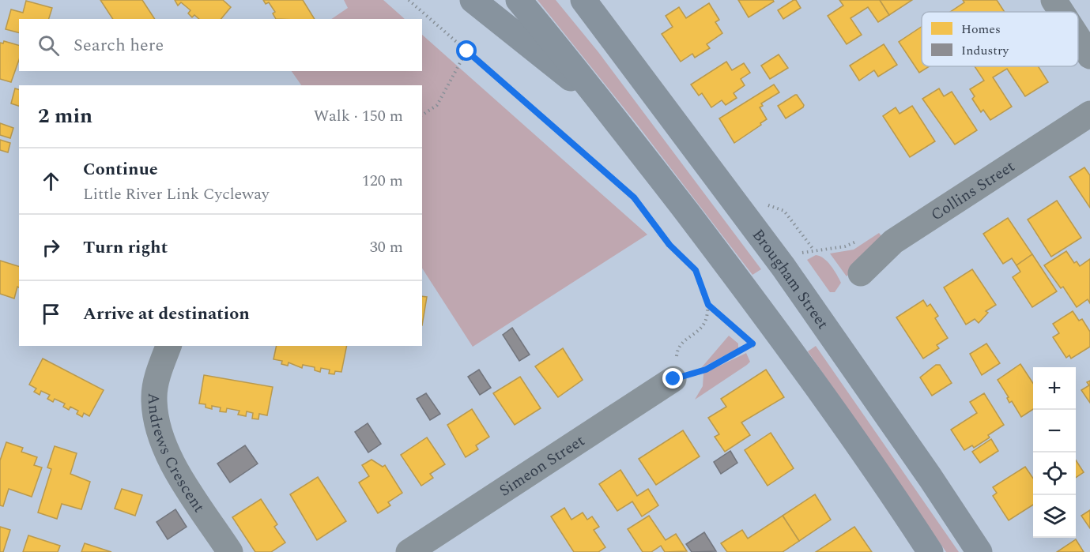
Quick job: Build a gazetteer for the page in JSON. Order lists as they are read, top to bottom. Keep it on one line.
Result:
{"streets":{"highway":["Brougham Street"],"street":["Collins Street","Andrews Crescent","Simeon Street"]},"legend":["Homes","Industry"],"page":{"search":"Search here","heading":["2 min","Walk · 150 m"],"list":[["Continue","Little River Link Cycleway","120 m"],["Turn right","30 m"],"Arrive at destination"],"map_buttons":["+","−"]}}
